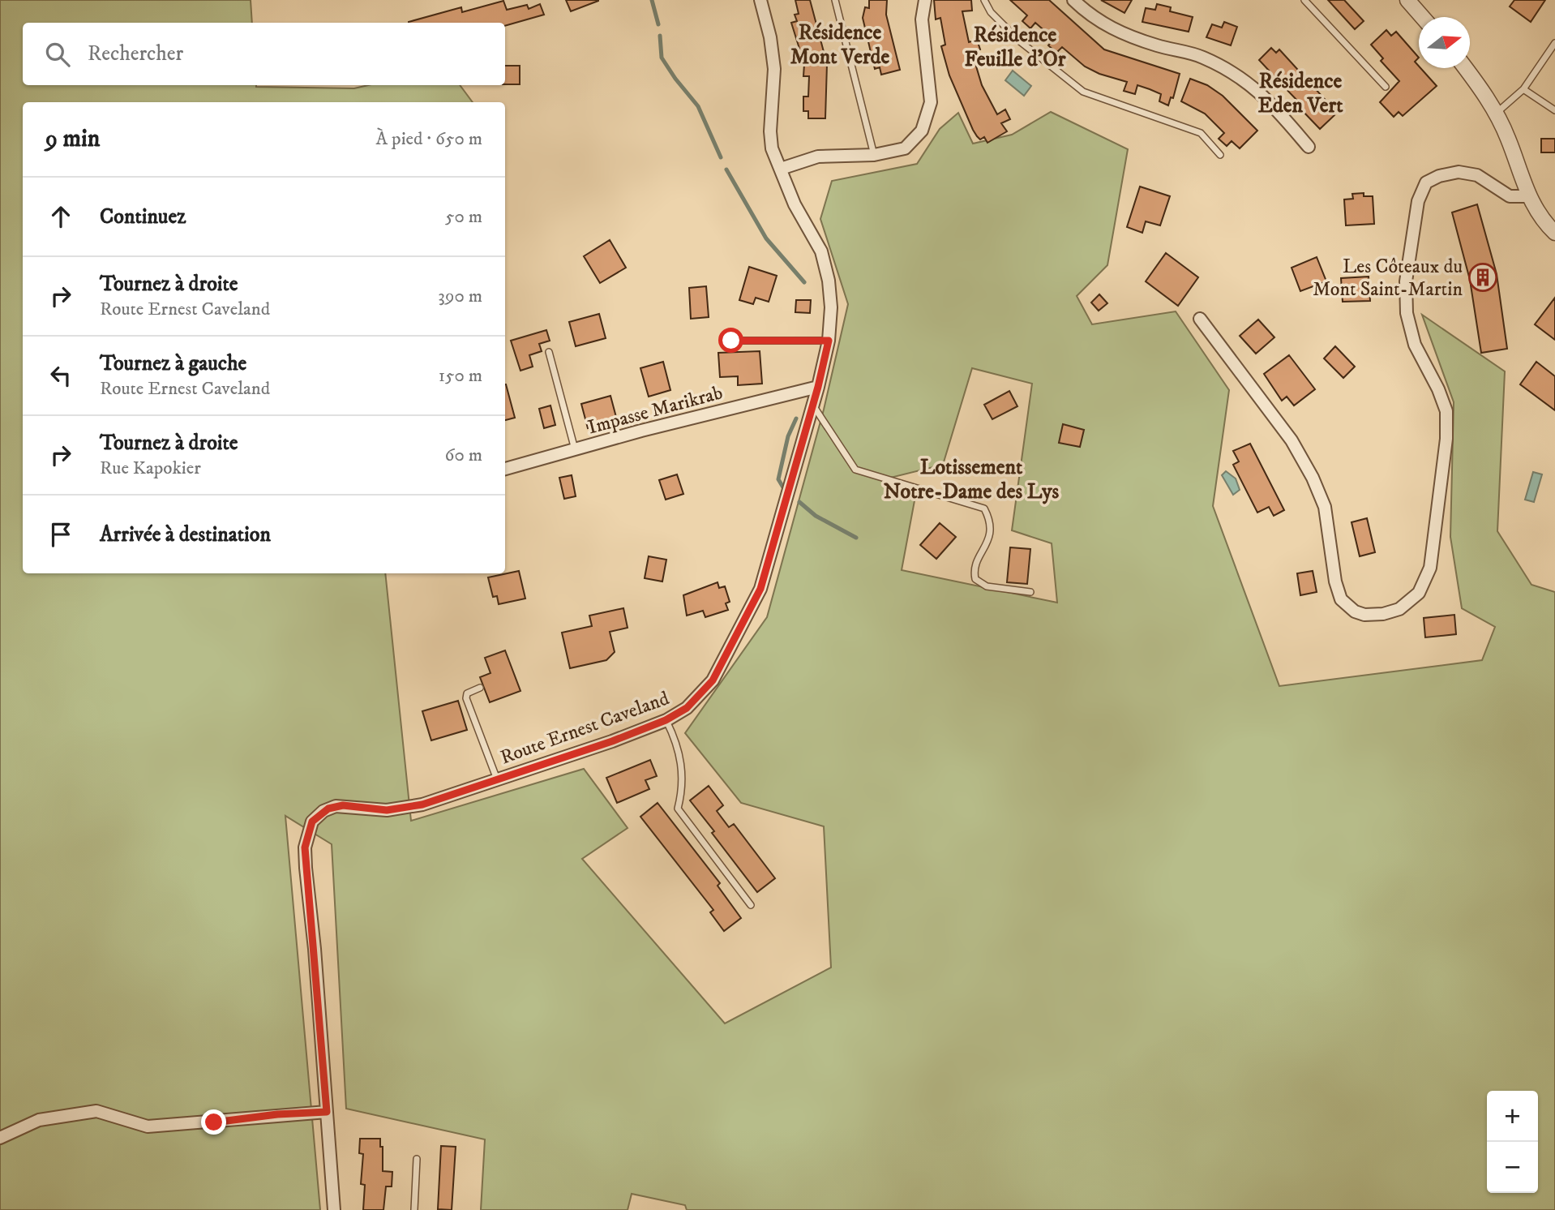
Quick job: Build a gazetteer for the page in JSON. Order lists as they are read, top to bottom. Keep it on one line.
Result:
{"streets":{"street":["Impasse Marikrab","Route Ernest Caveland"]},"crossings":[["Impasse Marikrab","Route Ernest Caveland"]],"districts":["Résidence Mont Verde","Résidence Feuille d'Or","Résidence Eden Vert","Lotissement Notre-Dame des Lys"],"places":{"building":["Les Côteaux du Mont Saint-Martin"]},"north":"right","page":{"search":"Rechercher","heading":["9 min","À pied · 650 m"],"list":[["Continuez","50 m"],["Tournez à droite","Route Ernest Caveland","390 m"],["Tournez à gauche","Route Ernest Caveland","150 m"],["Tournez à droite","Rue Kapokier","60 m"],"Arrivée à destination"],"map_buttons":["+","−"]}}
